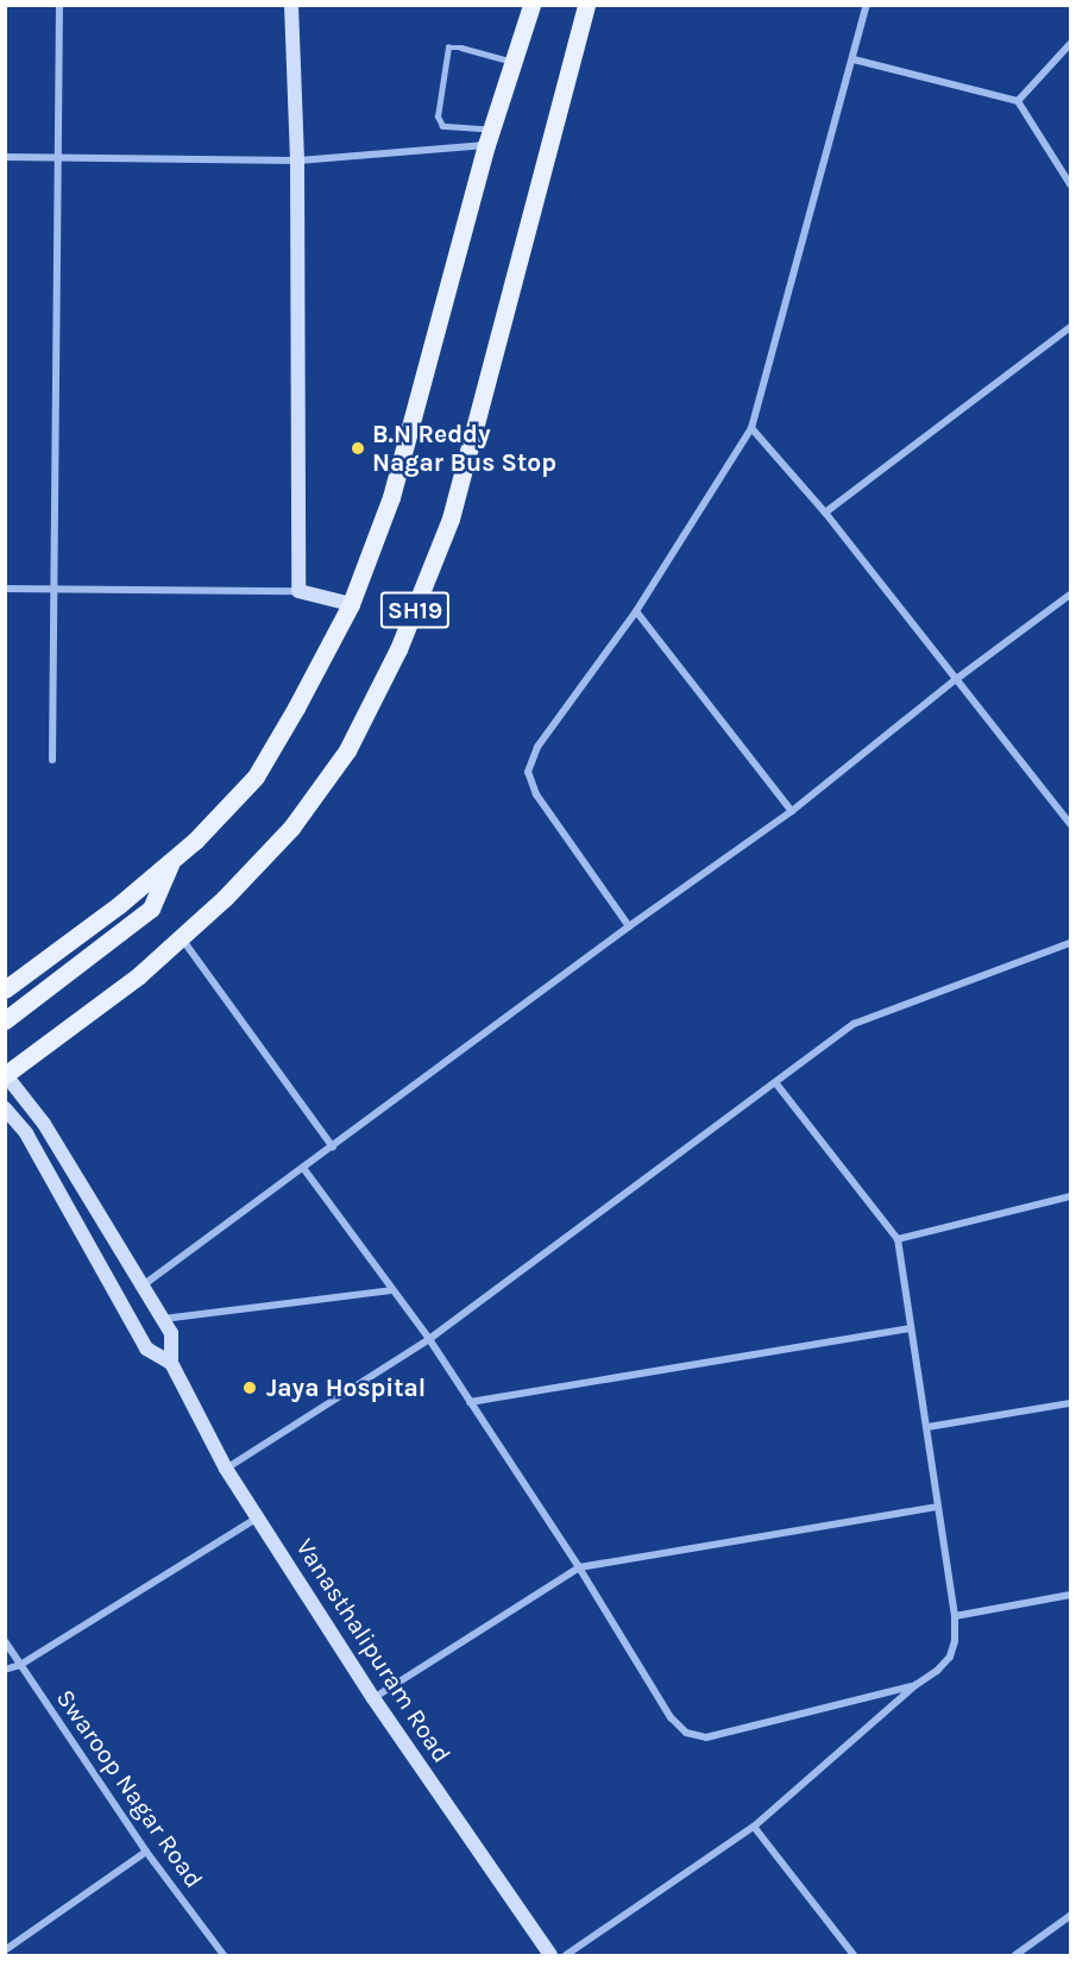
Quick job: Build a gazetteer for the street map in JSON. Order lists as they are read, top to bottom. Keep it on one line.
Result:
{"streets":{"main road":["SH19"],"street":["Vanasthalipuram Road","Swaroop Nagar Road"]},"crossings":[["SH19","Vanasthalipuram Road"]],"places":["B.N Reddy Nagar Bus Stop","Jaya Hospital"]}
